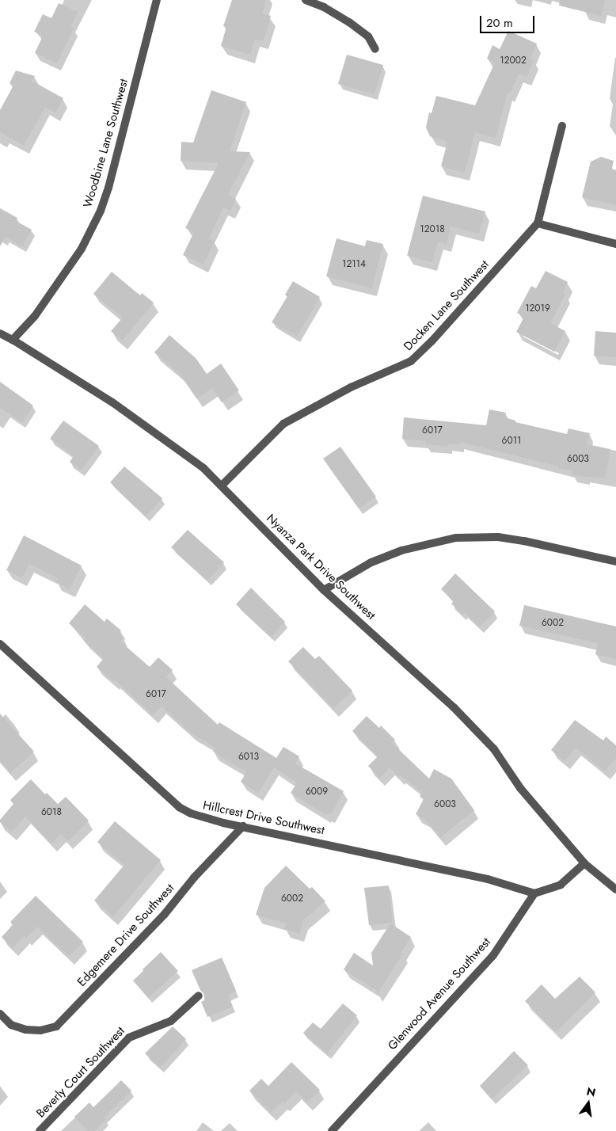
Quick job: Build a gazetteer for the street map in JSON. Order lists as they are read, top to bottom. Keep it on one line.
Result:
{"streets":{"street":["Woodbine Lane Southwest","Docken Lane Southwest","Nyanza Park Drive Southwest","Hillcrest Drive Southwest","Edgemere Drive Southwest","Glenwood Avenue Southwest","Beverly Court Southwest"]},"crossings":[["Woodbine Lane Southwest","Nyanza Park Drive Southwest"],["Docken Lane Southwest","Nyanza Park Drive Southwest"],["Hillcrest Drive Southwest","Edgemere Drive Southwest"],["Hillcrest Drive Southwest","Glenwood Avenue Southwest"]],"house_numbers":["12002","12018","12114","12019","6017","6011","6003","6002","6017","6013","6009","6003","6018","6002"],"scale_bar":"20 m","north":"top"}
